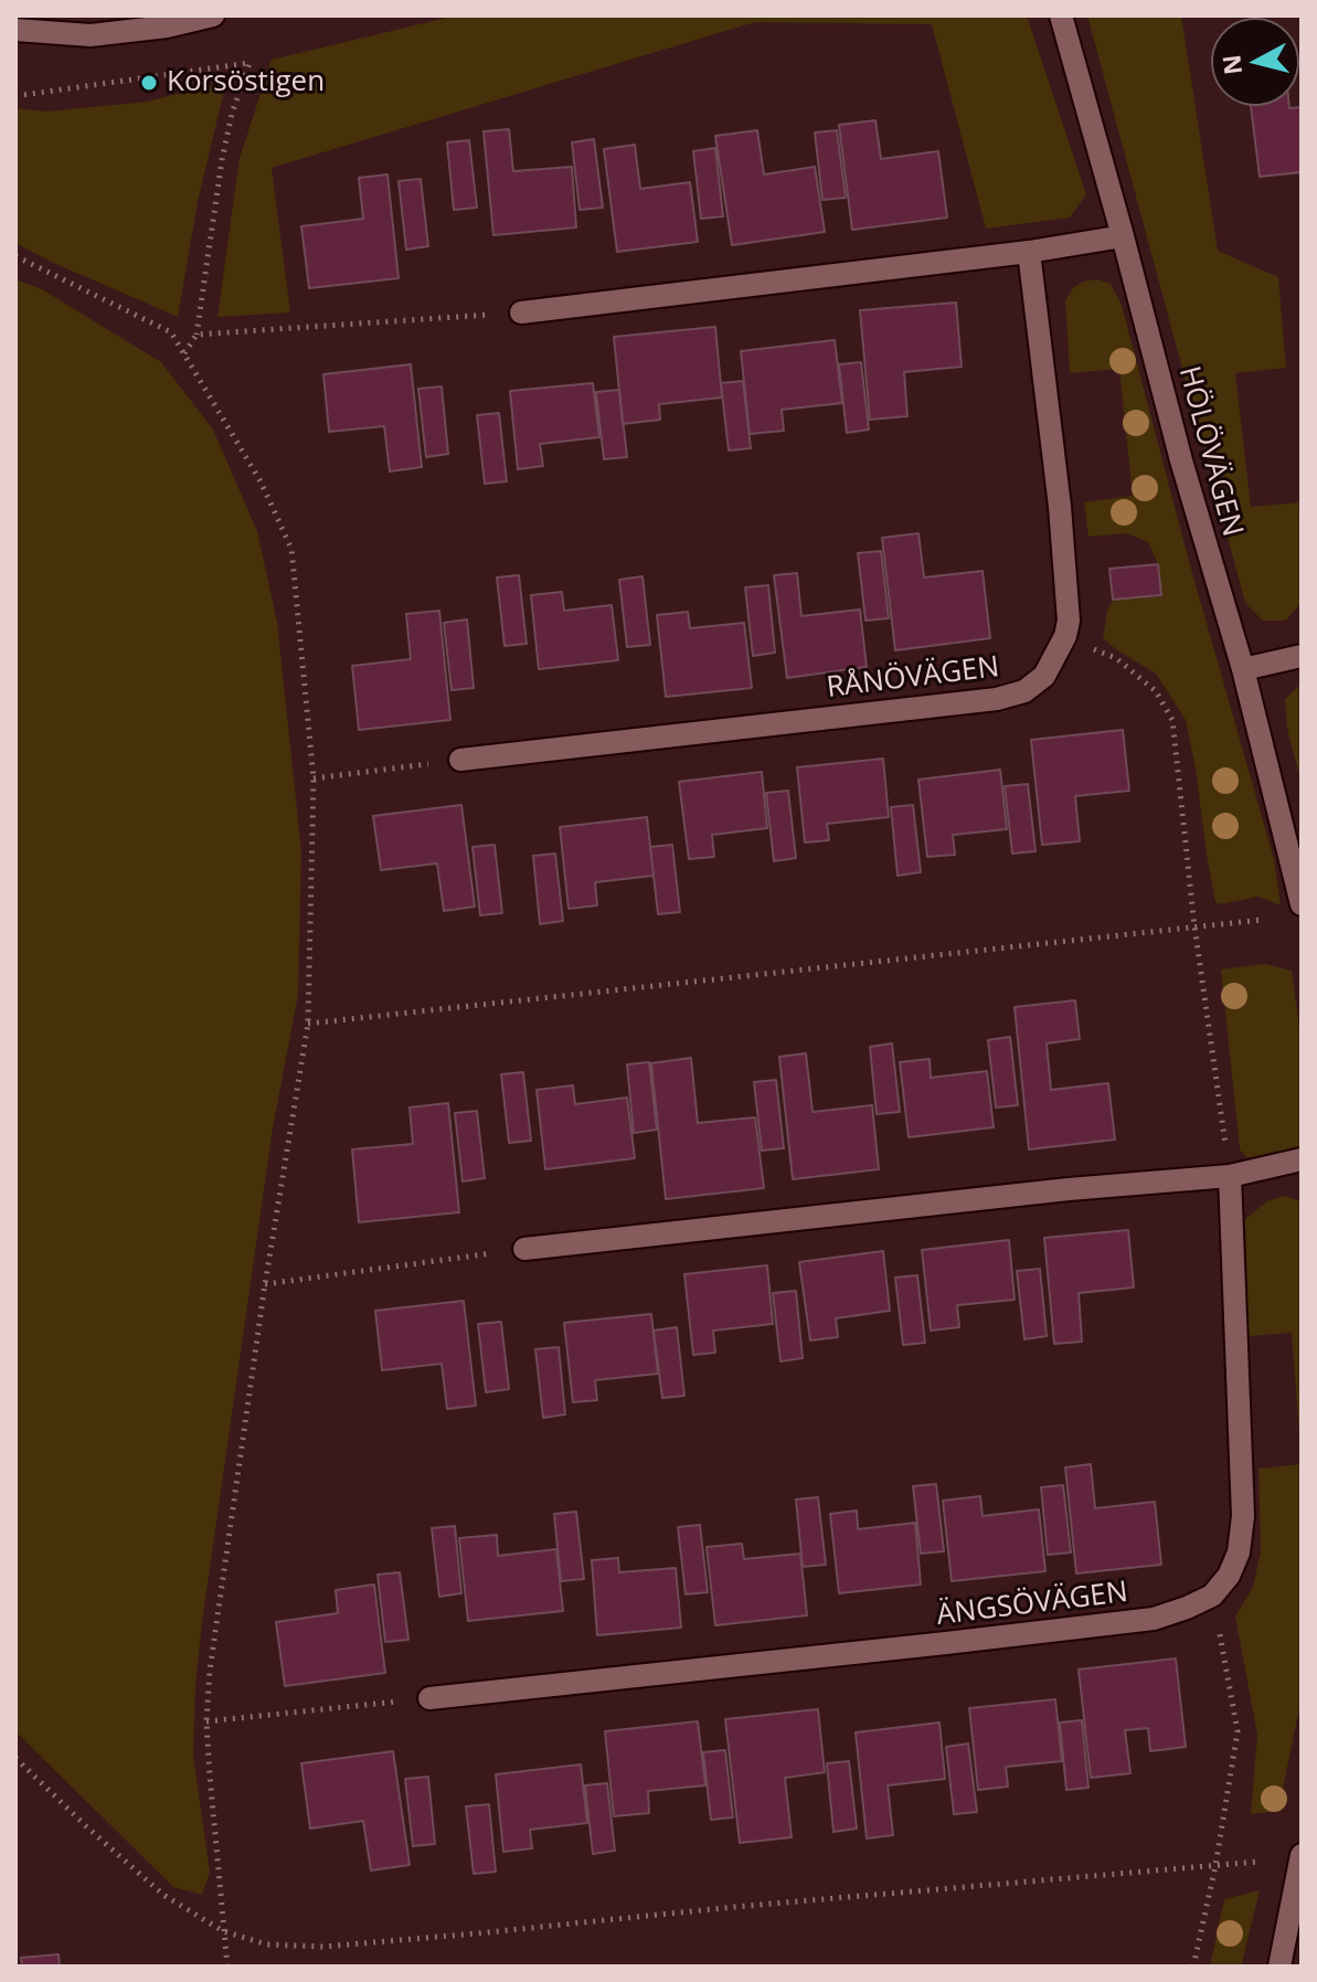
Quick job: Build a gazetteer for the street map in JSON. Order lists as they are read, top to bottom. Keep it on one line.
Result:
{"streets":{"street":["HÖLÖVÄGEN","RÅNÖVÄGEN","ÄNGSÖVÄGEN"]},"places":["Korsöstigen"],"north":"left"}
